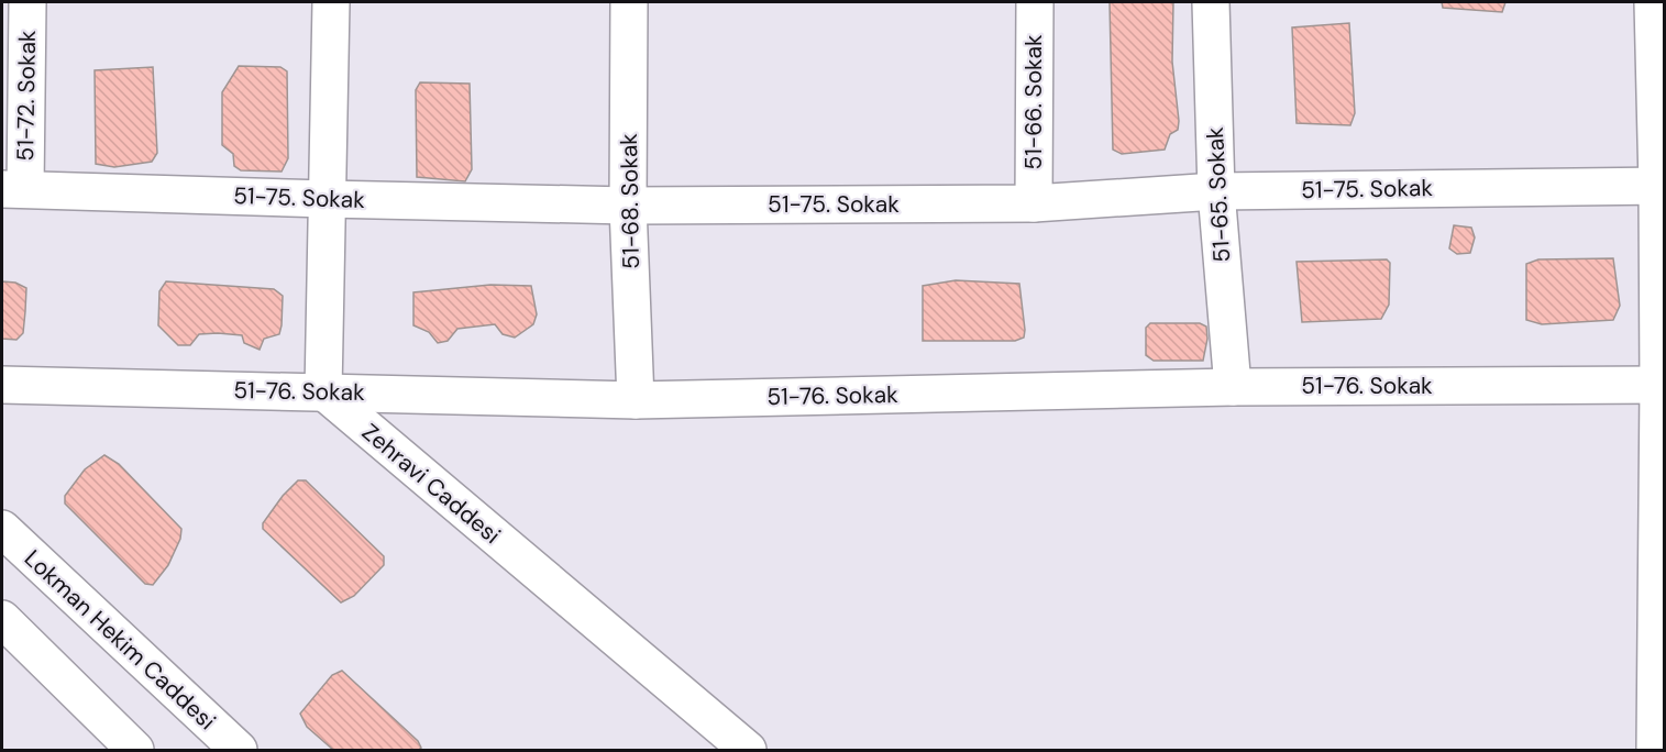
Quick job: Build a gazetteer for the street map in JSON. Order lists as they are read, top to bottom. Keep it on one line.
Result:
{"streets":{"street":["51-72. Sokak","51-66. Sokak","51-75. Sokak","51-65. Sokak","51-68. Sokak","51-76. Sokak","Zehravi Caddesi","Lokman Hekim Caddesi"]},"crossings":[["51-72. Sokak","51-75. Sokak"],["51-66. Sokak","51-75. Sokak"],["51-75. Sokak","51-65. Sokak"],["51-75. Sokak","51-68. Sokak"],["51-65. Sokak","51-76. Sokak"],["51-68. Sokak","51-76. Sokak"],["51-76. Sokak","Zehravi Caddesi"]]}
